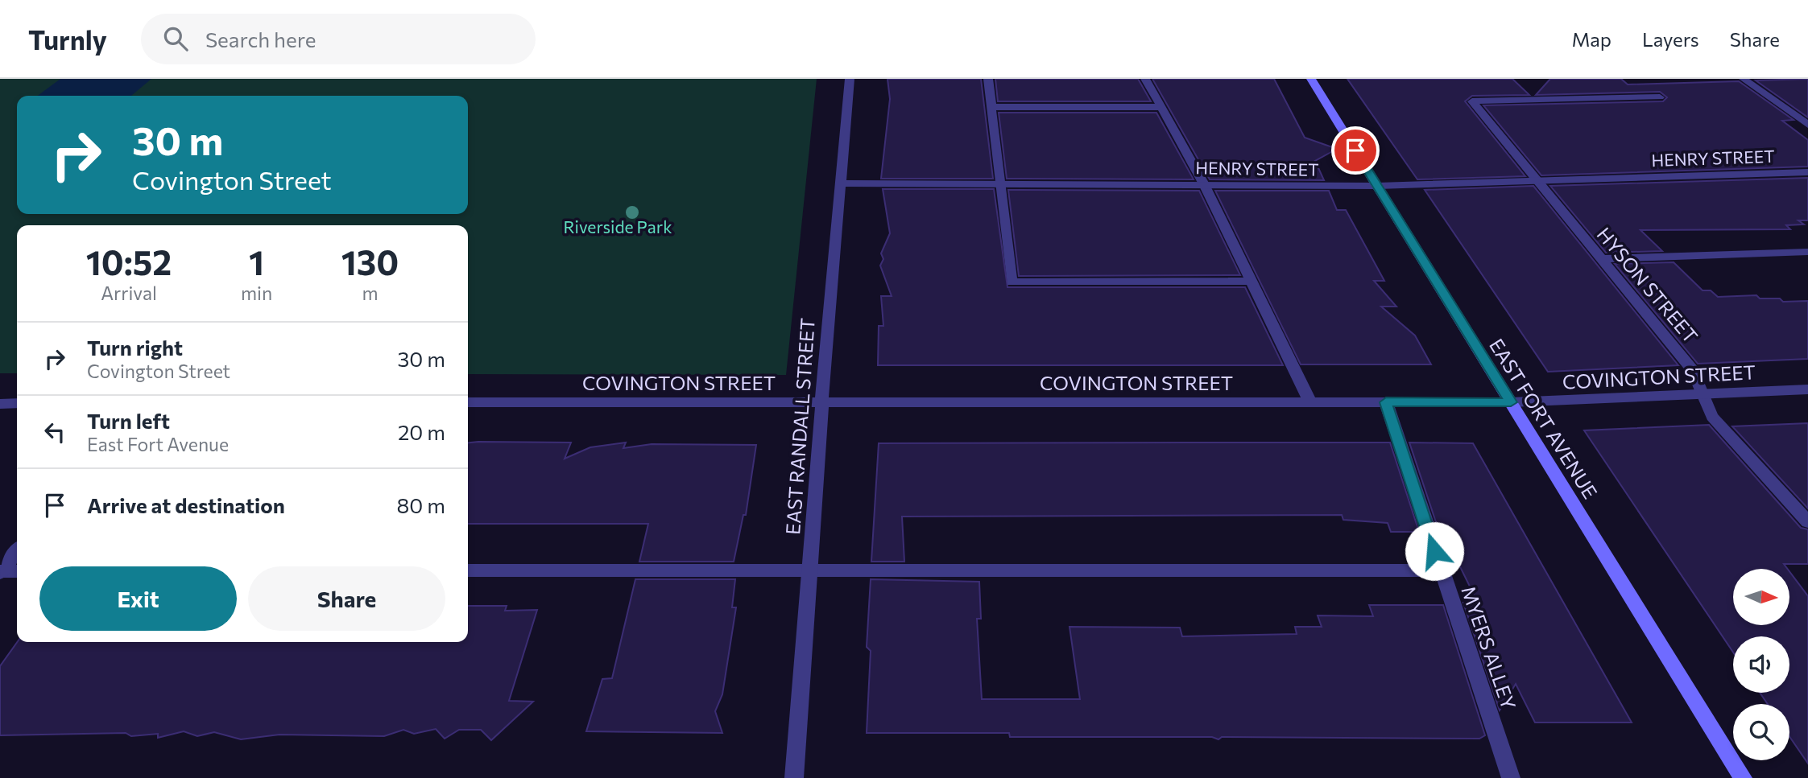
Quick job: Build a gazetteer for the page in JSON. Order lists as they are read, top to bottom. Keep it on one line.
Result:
{"streets":{"street":["HENRY STREET","HYSON STREET","COVINGTON STREET","EAST FORT AVENUE","EAST RANDALL STREET","MYERS ALLEY"]},"crossings":[["HENRY STREET","HYSON STREET"],["HENRY STREET","EAST FORT AVENUE"],["HENRY STREET","EAST RANDALL STREET"],["HYSON STREET","COVINGTON STREET"],["COVINGTON STREET","EAST FORT AVENUE"],["COVINGTON STREET","EAST RANDALL STREET"],["COVINGTON STREET","MYERS ALLEY"]],"parks":["Riverside Park"],"north":"right","page":{"header":"Turnly","search":"Search here","nav":["Map","Layers","Share"],"turn":["30 m","Covington Street"],"eta":["10:52","Arrival","1","min","130","m"],"list":[{"name":"Turn right","note":"Covington Street","value":"30 m"},{"name":"Turn left","note":"East Fort Avenue","value":"20 m"},{"name":"Arrive at destination","value":"80 m"}],"buttons":["Exit","Share"]}}
